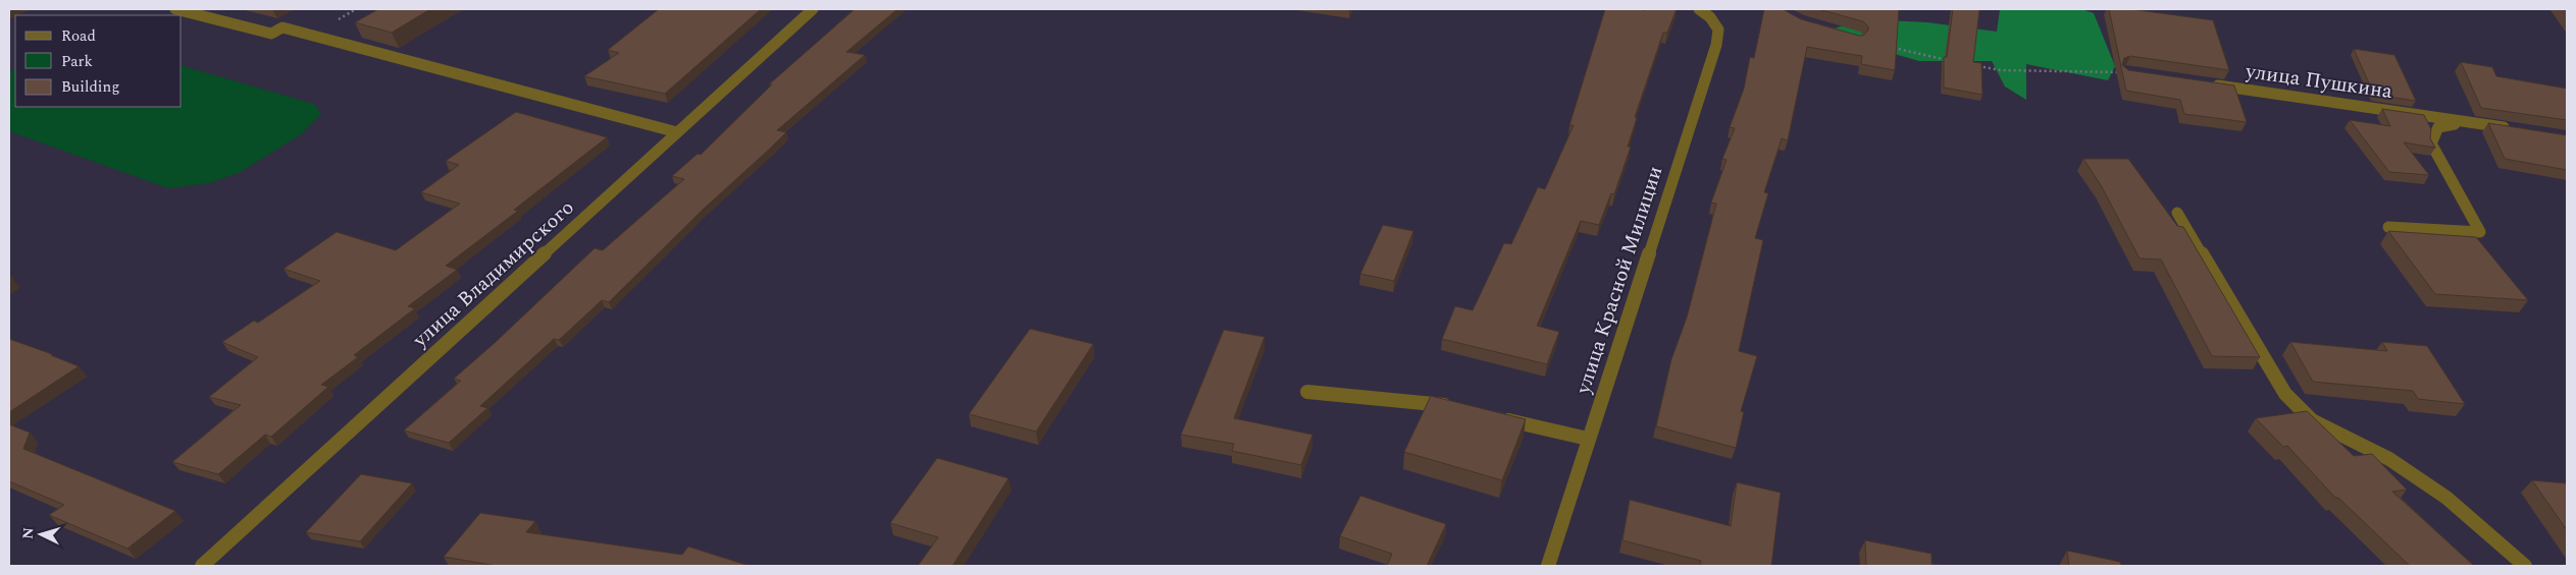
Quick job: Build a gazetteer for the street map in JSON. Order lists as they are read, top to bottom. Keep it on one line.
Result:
{"streets":{"street":["улица Пушкина","улица Владимирского","улица Красной Милиции"]},"legend":["Road","Park","Building"],"north":"left"}
